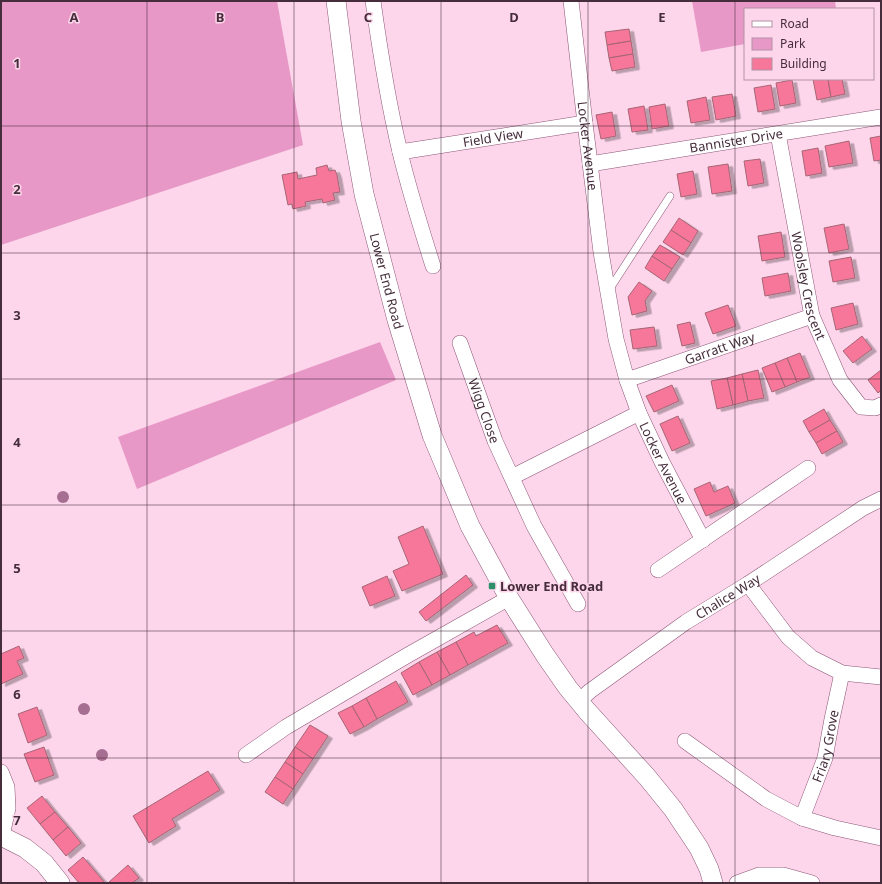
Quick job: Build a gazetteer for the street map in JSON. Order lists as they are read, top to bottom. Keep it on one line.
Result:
{"streets":{"street":["Field View","Bannister Drive","Locker Avenue","Lower End Road","Woolsley Crescent","Garratt Way","Wigg Close","Chalice Way","Friary Grove"]},"crossings":[["Field View","Locker Avenue"],["Bannister Drive","Locker Avenue"],["Bannister Drive","Woolsley Crescent"],["Locker Avenue","Garratt Way"],["Lower End Road","Chalice Way"],["Woolsley Crescent","Garratt Way"]],"places":{"transit":["Lower End Road"]},"legend":["Road","Park","Building"],"grid":{"columns":["A","B","C","D","E"],"rows":["1","2","3","4","5","6","7"]}}
